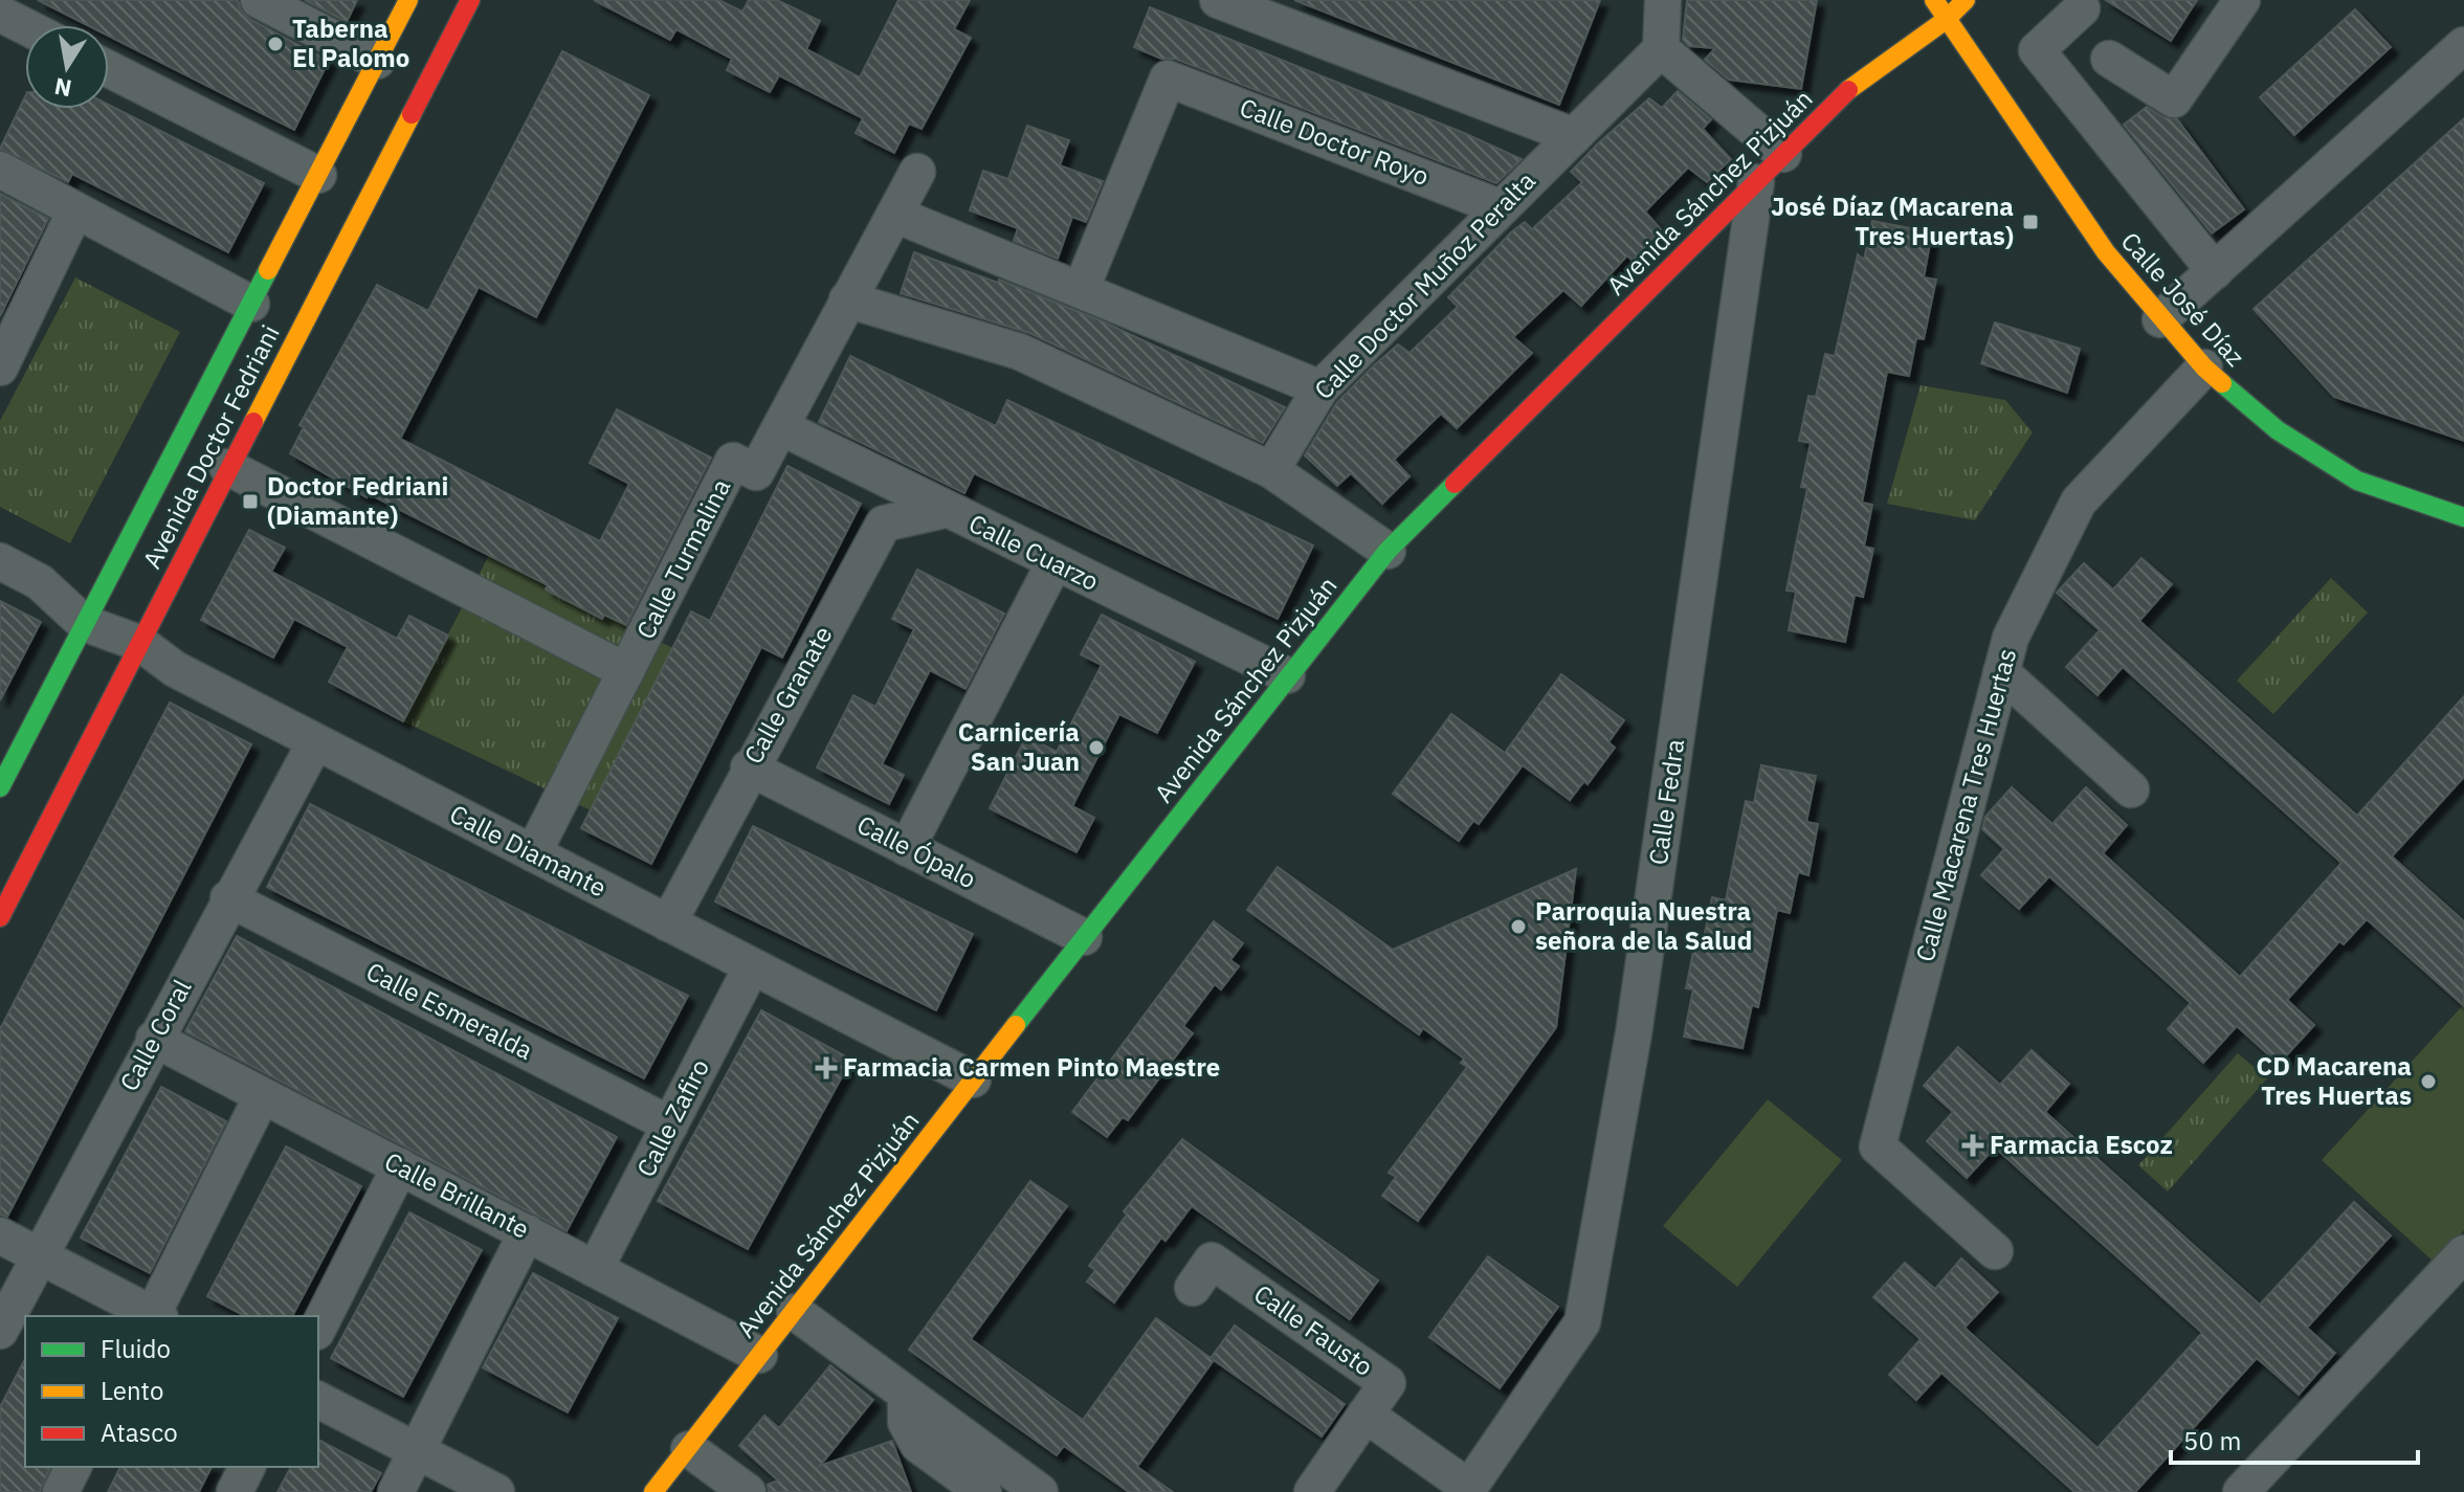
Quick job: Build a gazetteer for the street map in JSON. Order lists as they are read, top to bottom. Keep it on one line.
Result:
{"streets":{"main road":["Avenida Sánchez Pizjuán","Calle José Díaz","Avenida Doctor Fedriani"],"street":["Calle Doctor Royo","Calle Doctor Muñoz Peralta","Calle Cuarzo","Calle Turmalina","Calle Granate","Calle Fedra","Calle Macarena Tres Huertas","Calle Diamante","Calle Ópalo","Calle Esmeralda","Calle Coral","Calle Zafiro","Calle Brillante","Calle Fausto"]},"crossings":[["Calle Doctor Royo","Calle Doctor Muñoz Peralta"],["Avenida Sánchez Pizjuán","Calle José Díaz"],["Avenida Sánchez Pizjuán","Calle Cuarzo"],["Avenida Sánchez Pizjuán","Calle Fedra"],["Avenida Sánchez Pizjuán","Calle Diamante"],["Avenida Sánchez Pizjuán","Calle Ópalo"],["Avenida Sánchez Pizjuán","Calle Brillante"],["Calle José Díaz","Calle Macarena Tres Huertas"],["Avenida Doctor Fedriani","Calle Diamante"],["Calle Cuarzo","Calle Turmalina"],["Calle Cuarzo","Calle Granate"],["Calle Turmalina","Calle Diamante"],["Calle Granate","Calle Diamante"],["Calle Granate","Calle Ópalo"],["Calle Fedra","Calle Fausto"],["Calle Diamante","Calle Coral"],["Calle Diamante","Calle Zafiro"],["Calle Esmeralda","Calle Coral"],["Calle Esmeralda","Calle Zafiro"],["Calle Coral","Calle Brillante"],["Calle Zafiro","Calle Brillante"]],"places":{"other":["Taberna El Palomo","Carnicería San Juan","Parroquia Nuestra señora de la Salud","CD Macarena Tres Huertas"],"transit":["José Díaz (Macarena Tres Huertas)","Doctor Fedriani (Diamante)"],"health":["Farmacia Carmen Pinto Maestre","Farmacia Escoz"]},"legend":["Fluido","Lento","Atasco"],"scale_bar":"50 m","north":"bottom"}
